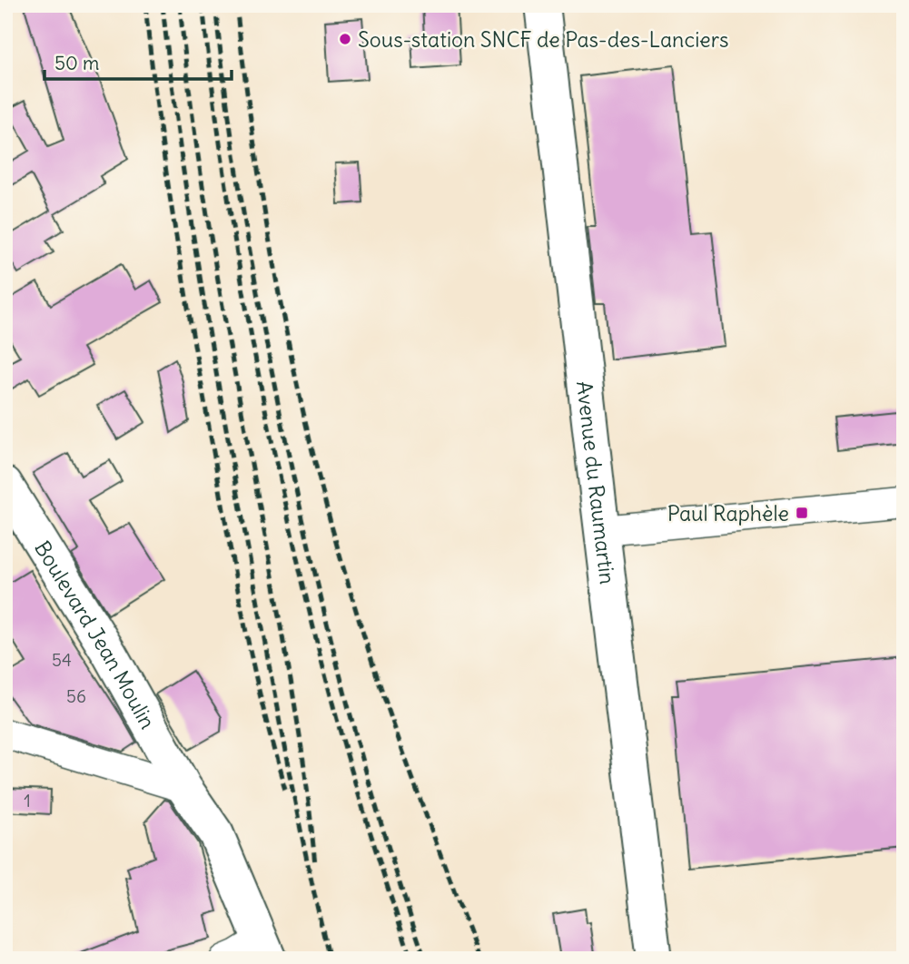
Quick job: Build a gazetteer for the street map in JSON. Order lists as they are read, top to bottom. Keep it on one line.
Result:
{"streets":{"street":["Avenue du Raumartin","Boulevard Jean Moulin"]},"places":{"other":["Sous-station SNCF de Pas-des-Lanciers"],"transit":["Paul Raphèle"]},"house_numbers":["54","56","1"],"scale_bar":"50 m"}
